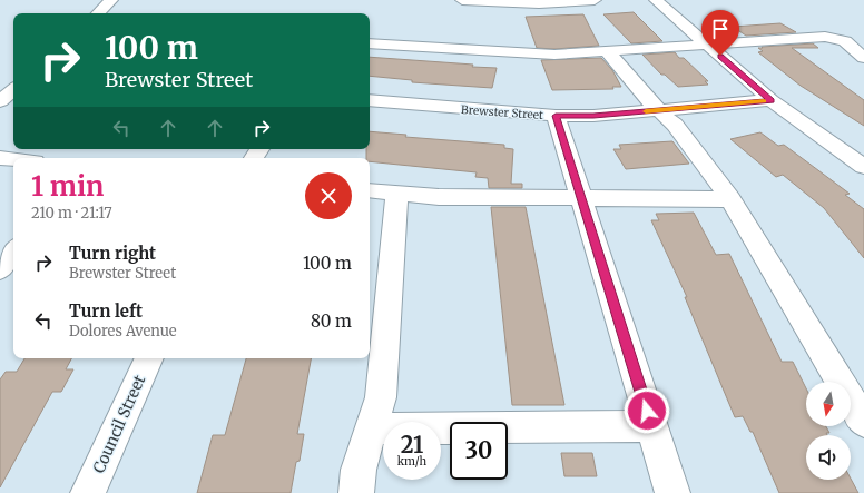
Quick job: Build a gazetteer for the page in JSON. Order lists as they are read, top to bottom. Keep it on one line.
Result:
{"streets":{"street":["Brewster Street","Council Street"]},"north":"bottom","page":{"turn":["100 m","Brewster Street"],"heading":["1 min","210 m · 21:17"],"list":[{"name":"Turn right","note":"Brewster Street","value":"100 m"},{"name":"Turn left","note":"Dolores Avenue","value":"80 m"}],"speed":"21 km/h","limit":"30"}}
